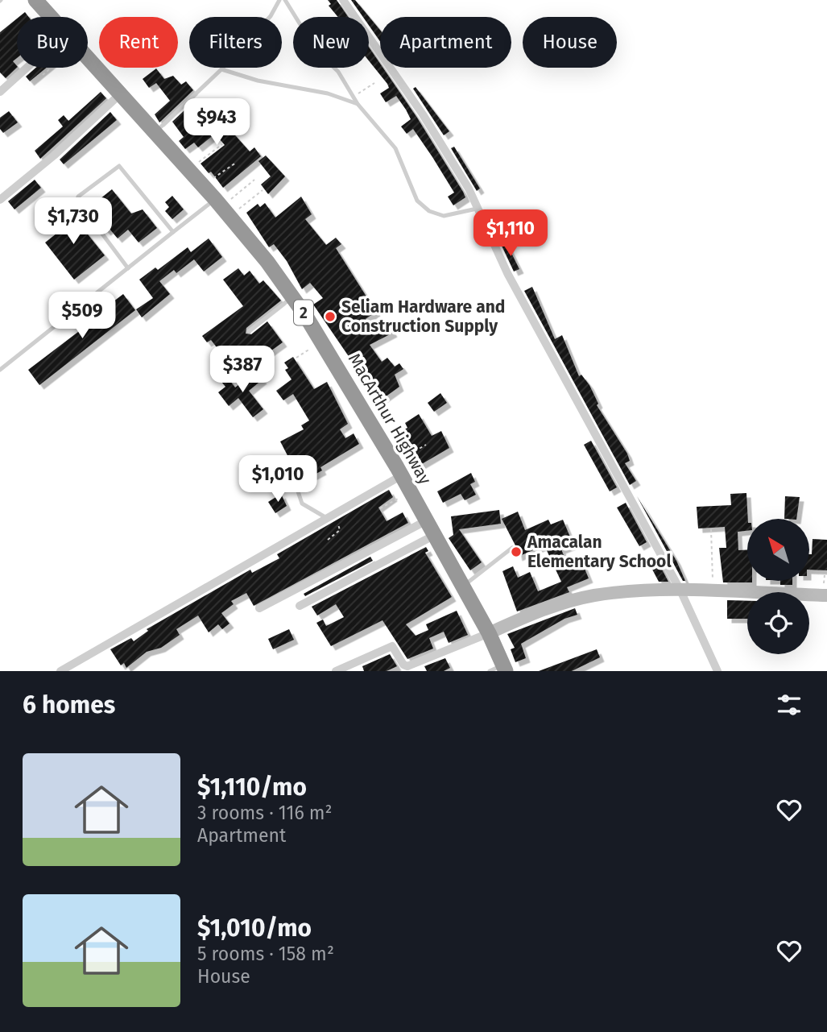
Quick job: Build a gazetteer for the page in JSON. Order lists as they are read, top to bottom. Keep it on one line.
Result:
{"streets":{"highway":["2","MacArthur Highway"]},"places":["Seliam Hardware and Construction Supply","Amacalan Elementary School"],"north":"top left","page":{"chip":["Buy","Rent","Filters","New","Apartment","House"],"price":["$943","$1,730","$1,110","$509","$387","$1,010"],"heading":"6 homes","list":[{"name":"$1,110/mo","note":"3 rooms · 116 m² · Apartment"},{"name":"$1,010/mo","note":"5 rooms · 158 m² · House"}]}}
